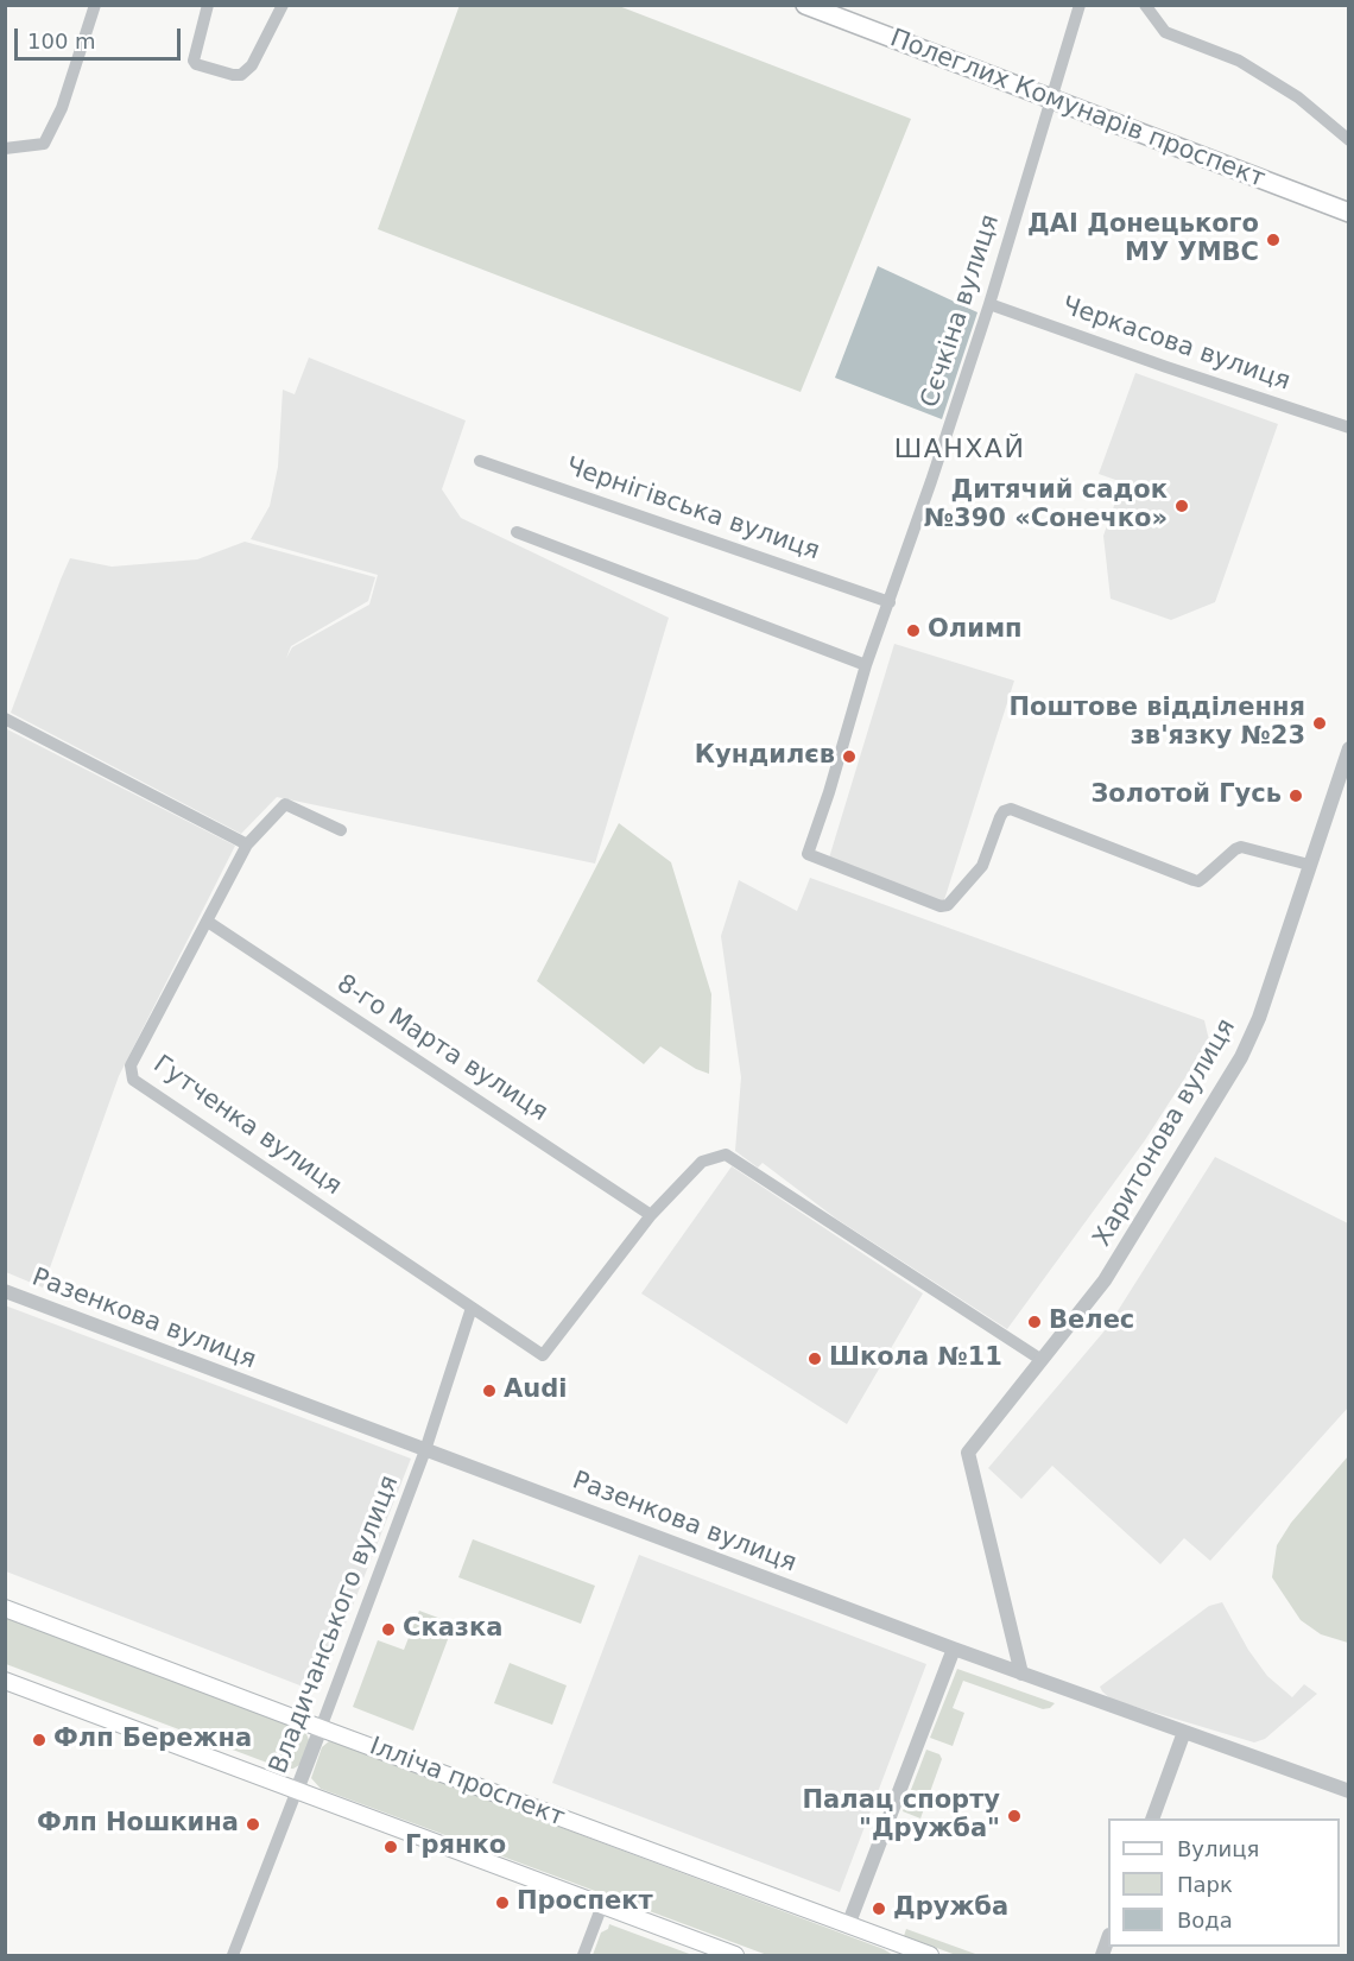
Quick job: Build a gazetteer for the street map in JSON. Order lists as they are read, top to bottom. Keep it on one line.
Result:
{"streets":{"main road":["Полеглих Комунарів проспект","Ілліча проспект"],"street":["Сєчкіна вулиця","Черкасова вулиця","Чернігівська вулиця","8-го Марта вулиця","Гутченка вулиця","Харитонова вулиця","Разенкова вулиця","Владичанського вулиця"]},"crossings":[["Полеглих Комунарів проспект","Сєчкіна вулиця"],["Сєчкіна вулиця","Черкасова вулиця"],["Сєчкіна вулиця","Чернігівська вулиця"],["Сєчкіна вулиця","Харитонова вулиця"],["8-го Марта вулиця","Гутченка вулиця"],["Гутченка вулиця","Владичанського вулиця"],["Харитонова вулиця","Разенкова вулиця"],["Разенкова вулиця","Владичанського вулиця"],["Владичанського вулиця","Ілліча проспект"]],"districts":["ШАНХАЙ"],"places":["ДАІ Донецького МУ УМВС","Дитячий садок №390 «Сонечко»","Олимп","Поштове відділення зв'язку №23","Кундилєв","Золотой Гусь","Велес","Школа №11","Audi","Сказка","Флп Бережна","Палац спорту \"Дружба\"","Флп Ношкина","Грянко","Проспект","Дружба"],"legend":["Вулиця","Парк","Вода"],"scale_bar":"100 m"}
